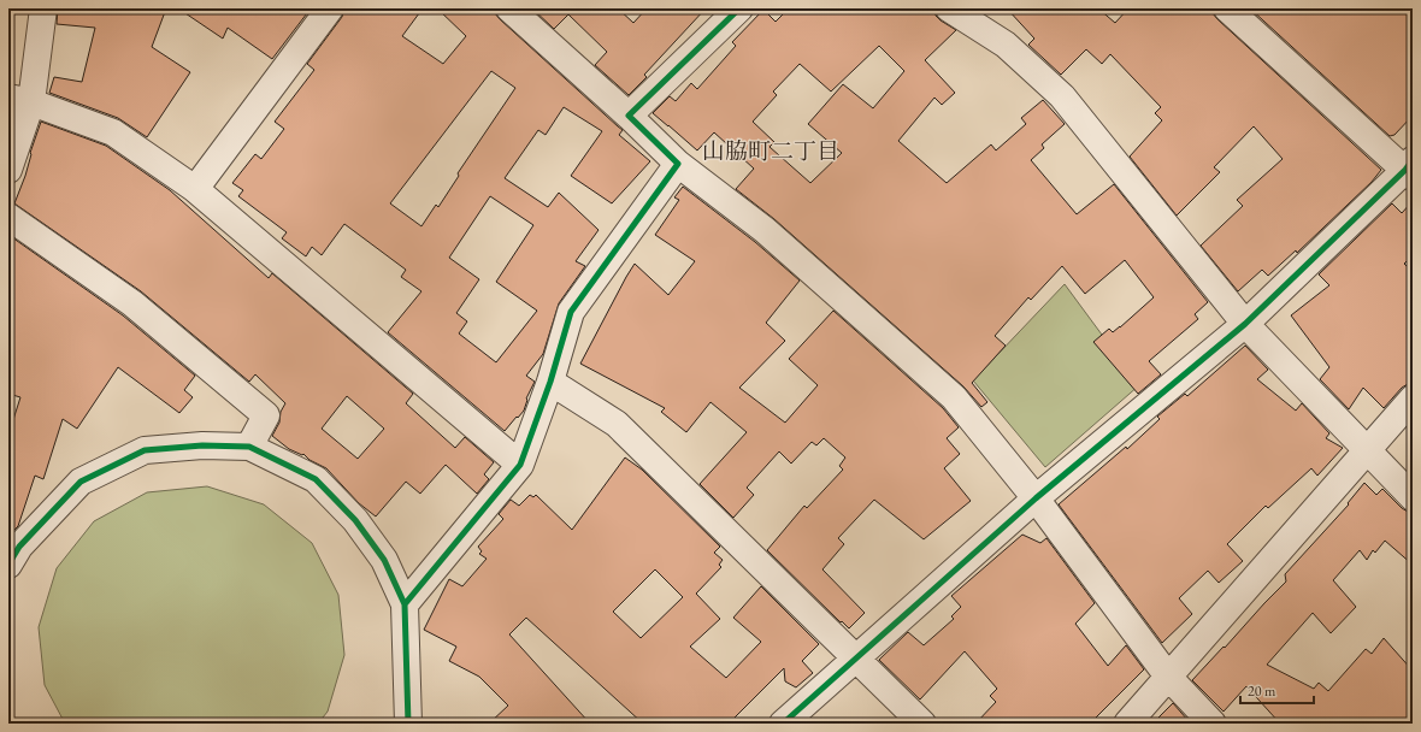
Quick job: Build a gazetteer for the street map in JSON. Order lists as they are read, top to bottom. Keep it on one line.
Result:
{"districts":["山脇町二丁目"],"scale_bar":"20 m"}
